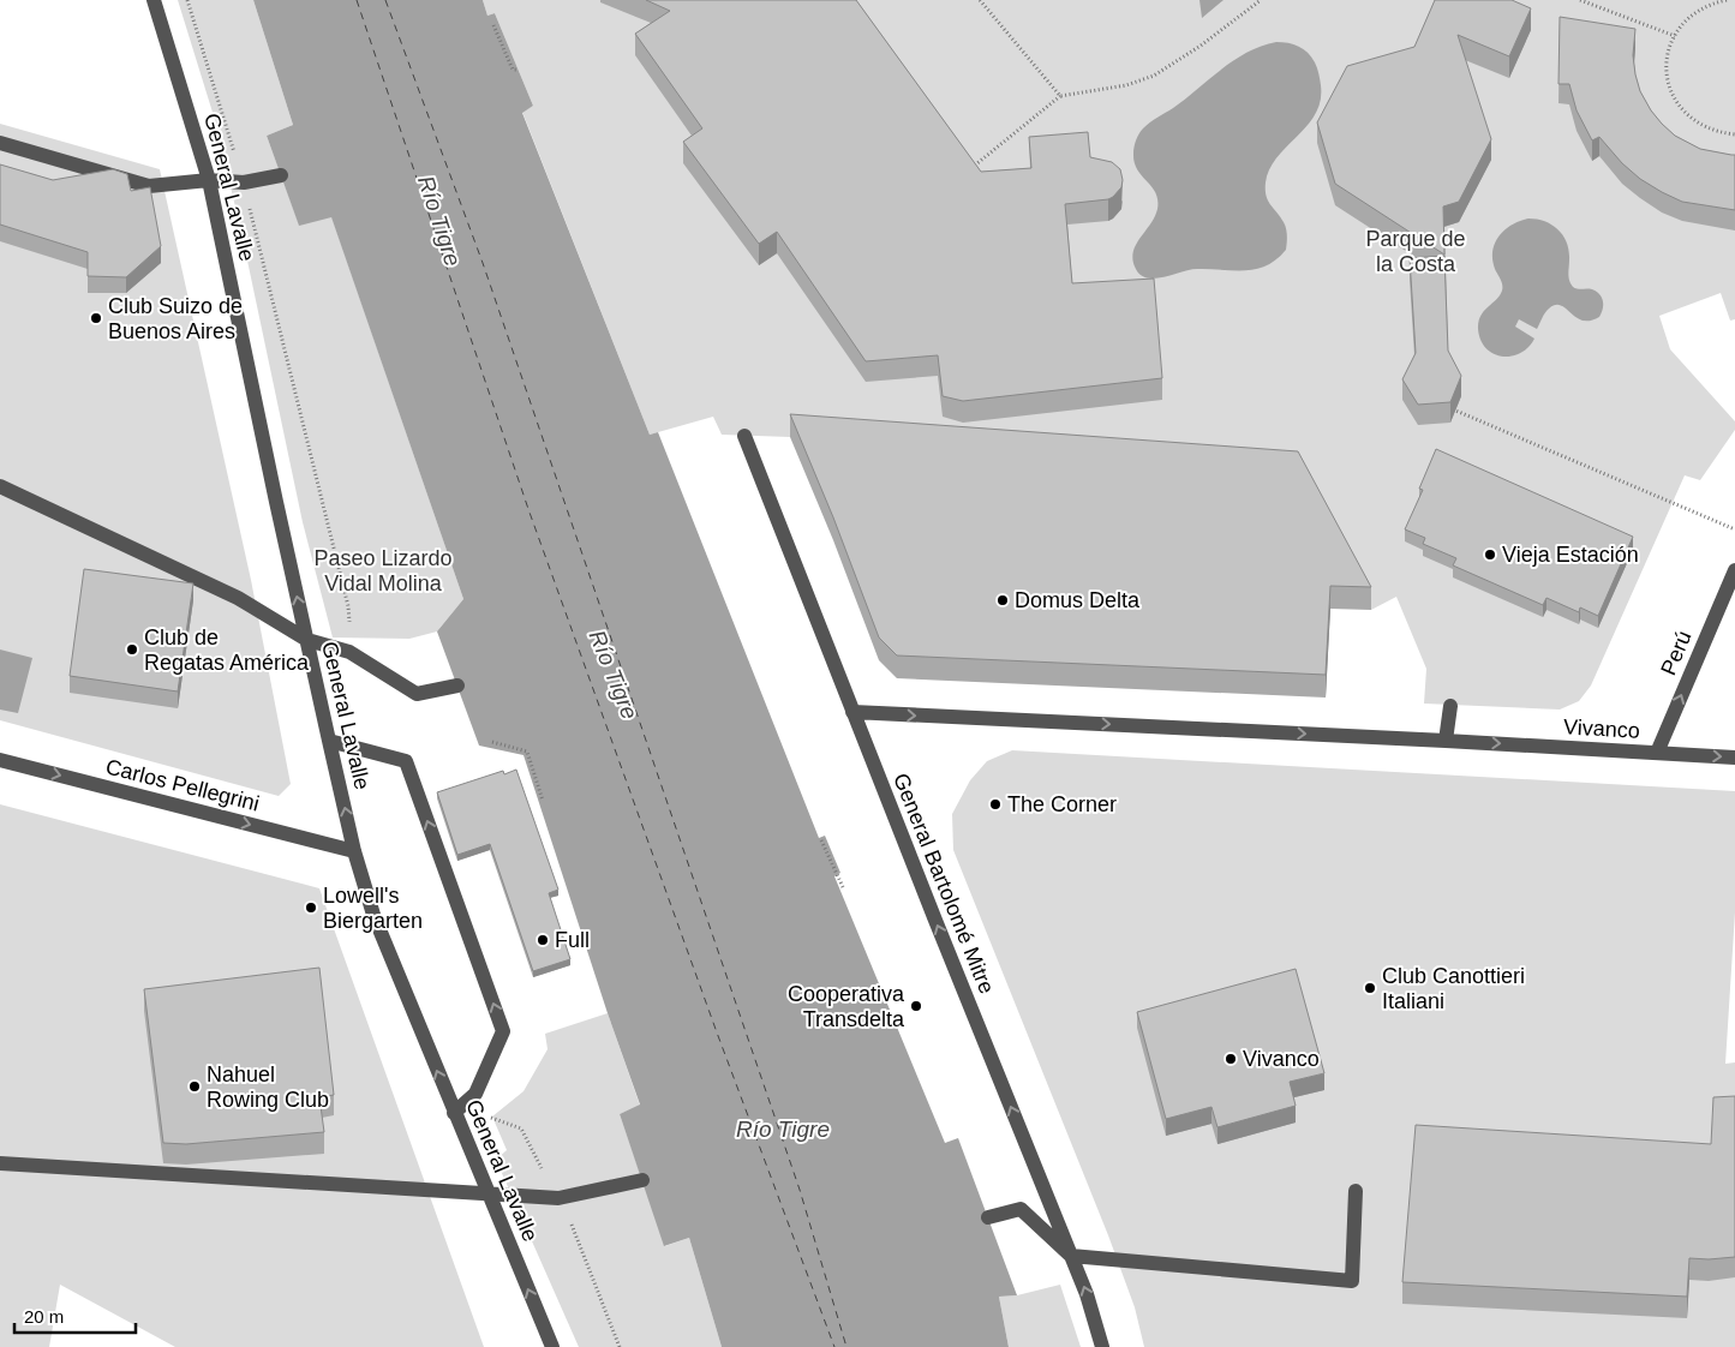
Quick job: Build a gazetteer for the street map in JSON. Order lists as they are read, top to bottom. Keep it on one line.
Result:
{"streets":{"street":["General Lavalle","Perú","Vivanco","Carlos Pellegrini","General Bartolomé Mitre"]},"crossings":[["General Lavalle","Carlos Pellegrini"],["Perú","Vivanco"],["Vivanco","General Bartolomé Mitre"]],"one_way":["General Lavalle","Perú","Vivanco","Carlos Pellegrini","General Bartolomé Mitre"],"water":["Río Tigre"],"parks":["Parque de la Costa","Paseo Lizardo Vidal Molina"],"places":["Club Suizo de Buenos Aires","Vieja Estación","Domus Delta","Club de Regatas América","The Corner","Lowell's Biergarten","Full","Club Canottieri Italiani","Cooperativa Transdelta","Vivanco","Nahuel Rowing Club"],"scale_bar":"20 m"}
